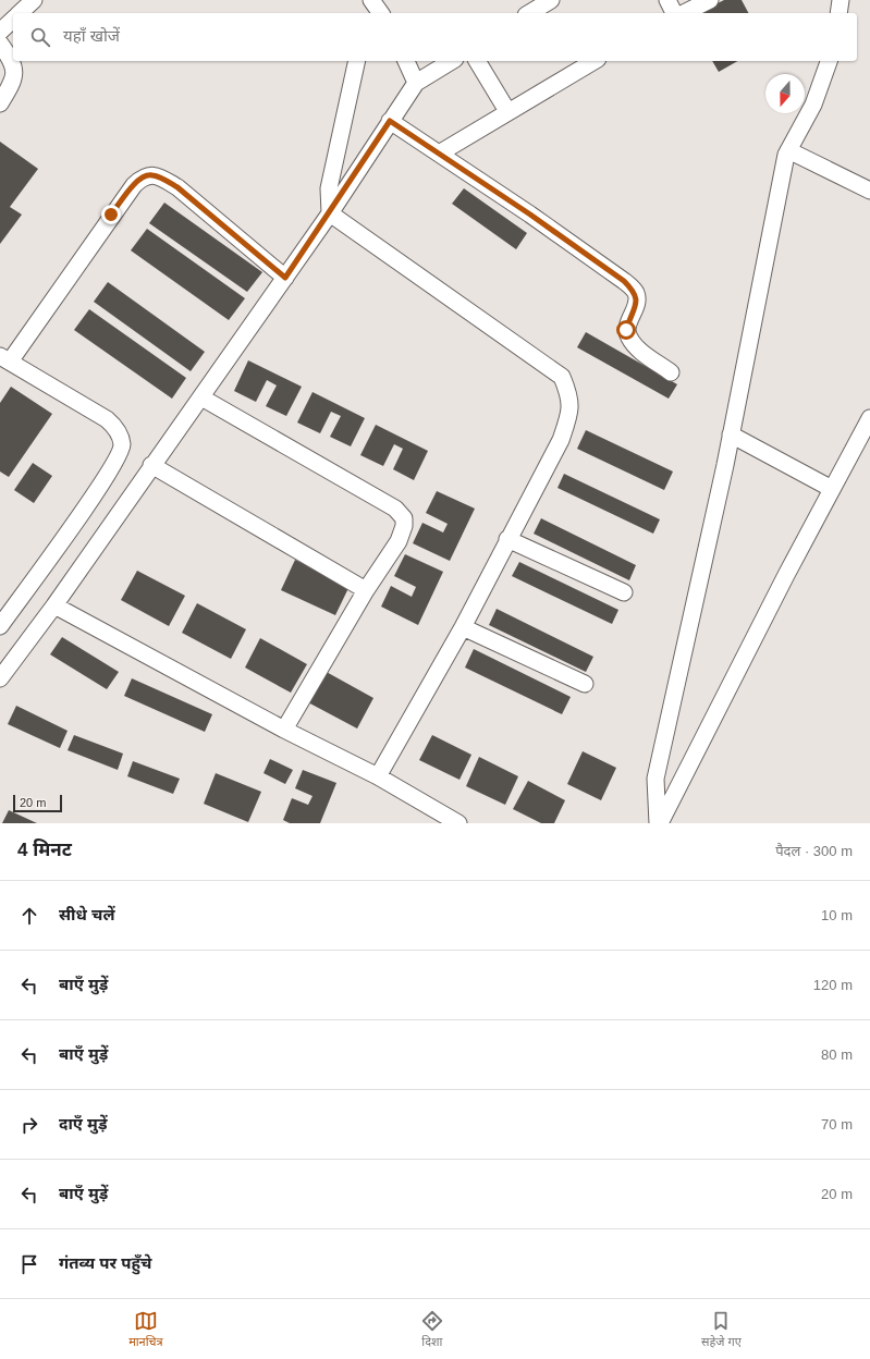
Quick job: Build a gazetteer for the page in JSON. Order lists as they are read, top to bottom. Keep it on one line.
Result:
{"scale_bar":"20 m","north":"bottom","page":{"search":"यहाँ खोजें","scale":"20 m","heading":["4 मिनट","पैदल · 300 m"],"list":[["सीधे चलें","10 m"],["बाएँ मुड़ें","120 m"],["बाएँ मुड़ें","80 m"],["दाएँ मुड़ें","70 m"],["बाएँ मुड़ें","20 m"],"गंतव्य पर पहुँचे"],"nav":["मानचित्र","दिशा","सहेजे गए"]}}
